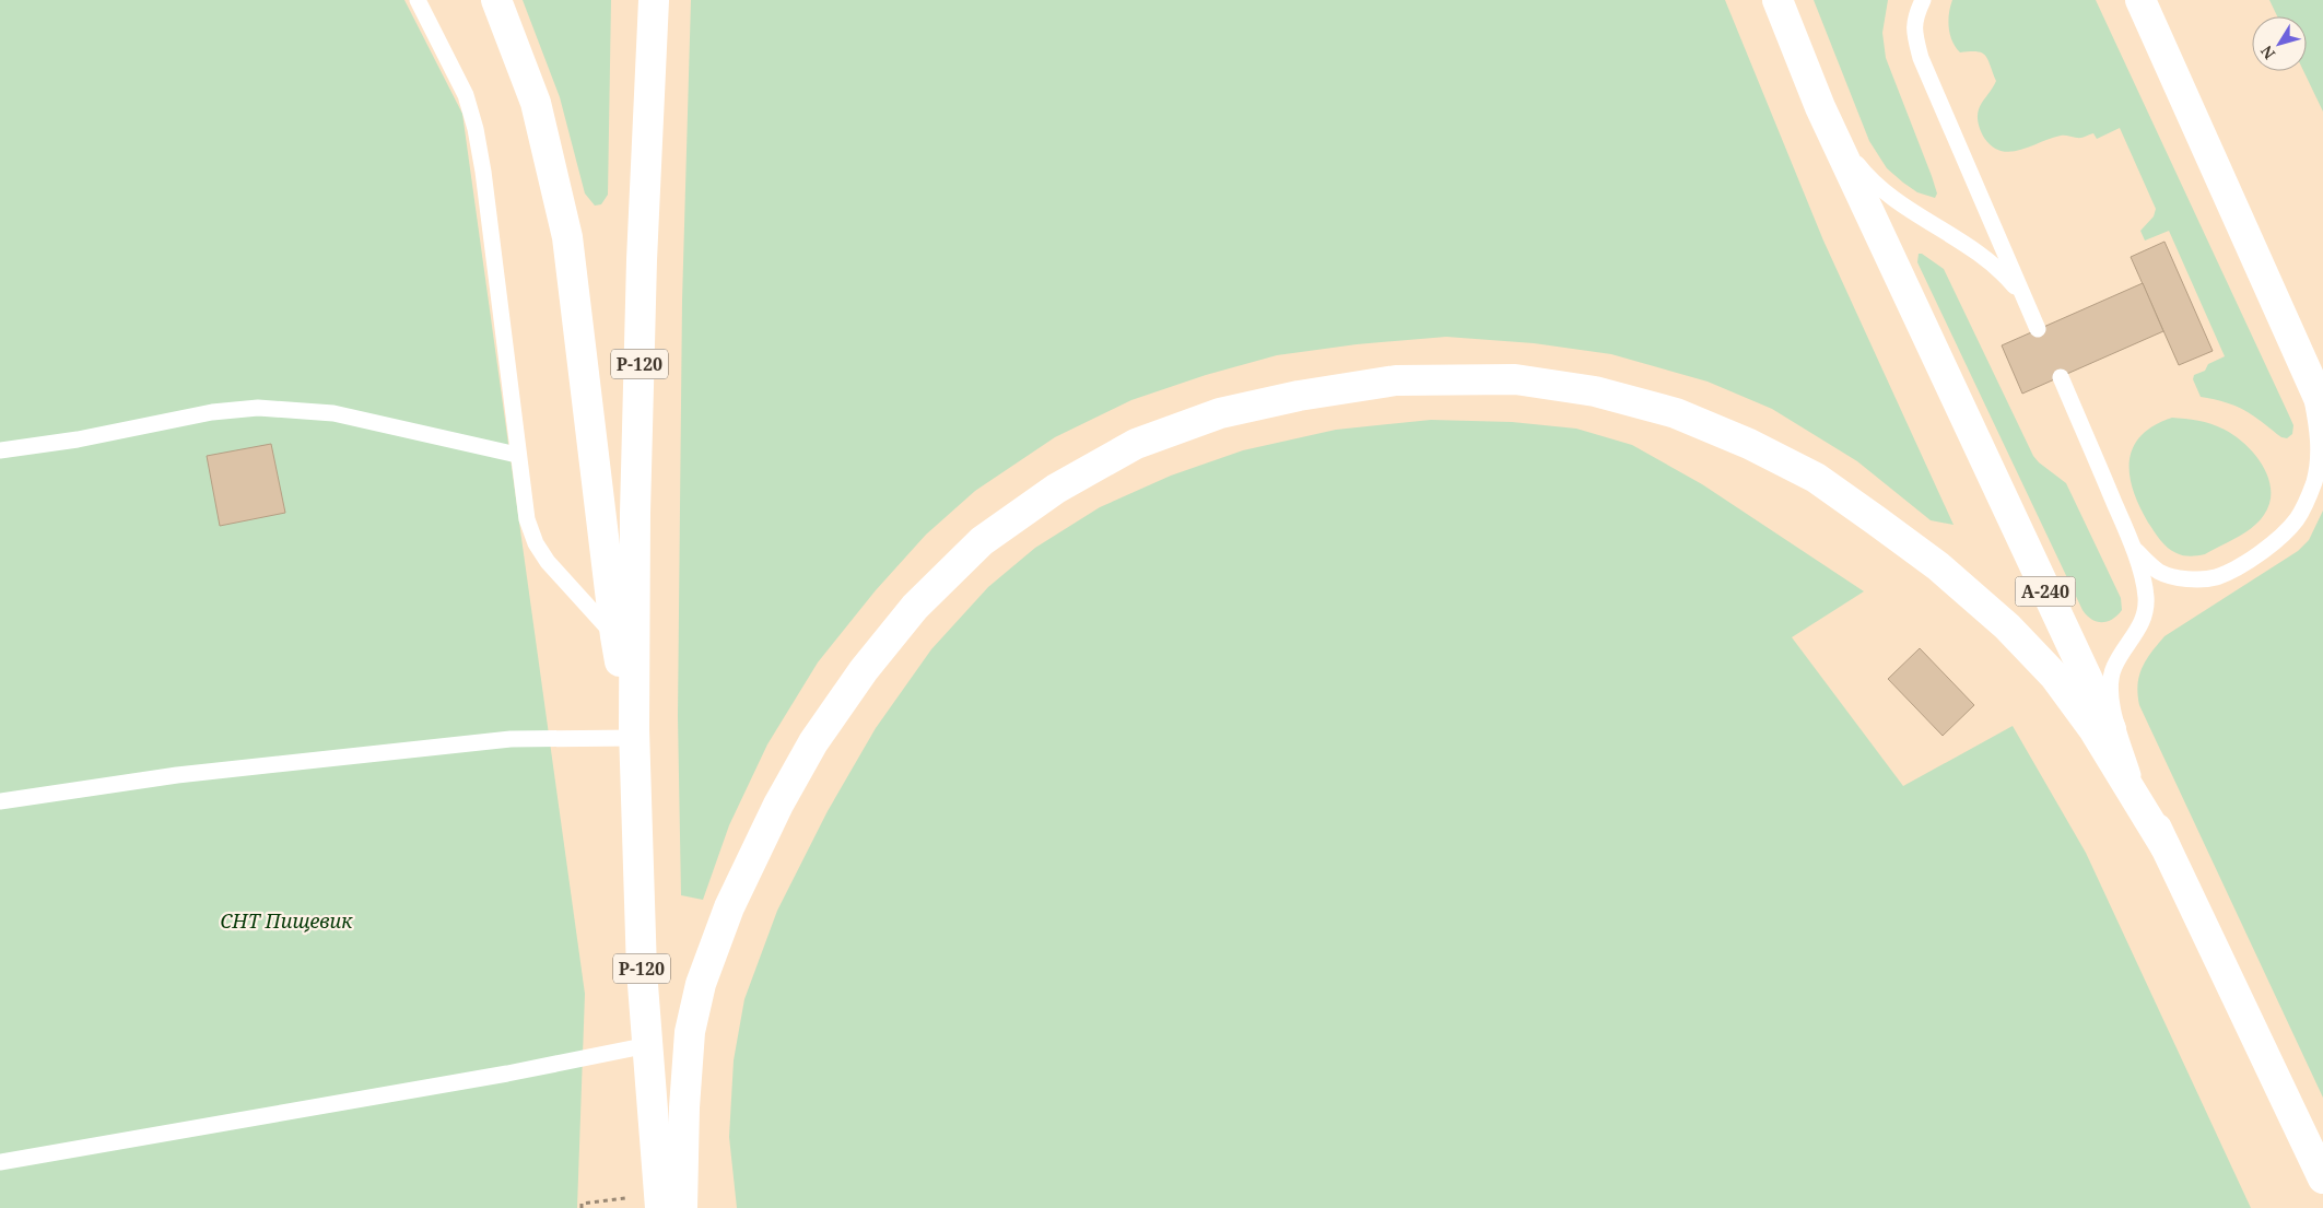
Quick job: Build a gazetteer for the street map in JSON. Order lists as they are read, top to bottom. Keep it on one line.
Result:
{"streets":{"highway":["Р-120","А-240"]},"parks":["СНТ Пищевик"],"north":"bottom left"}
